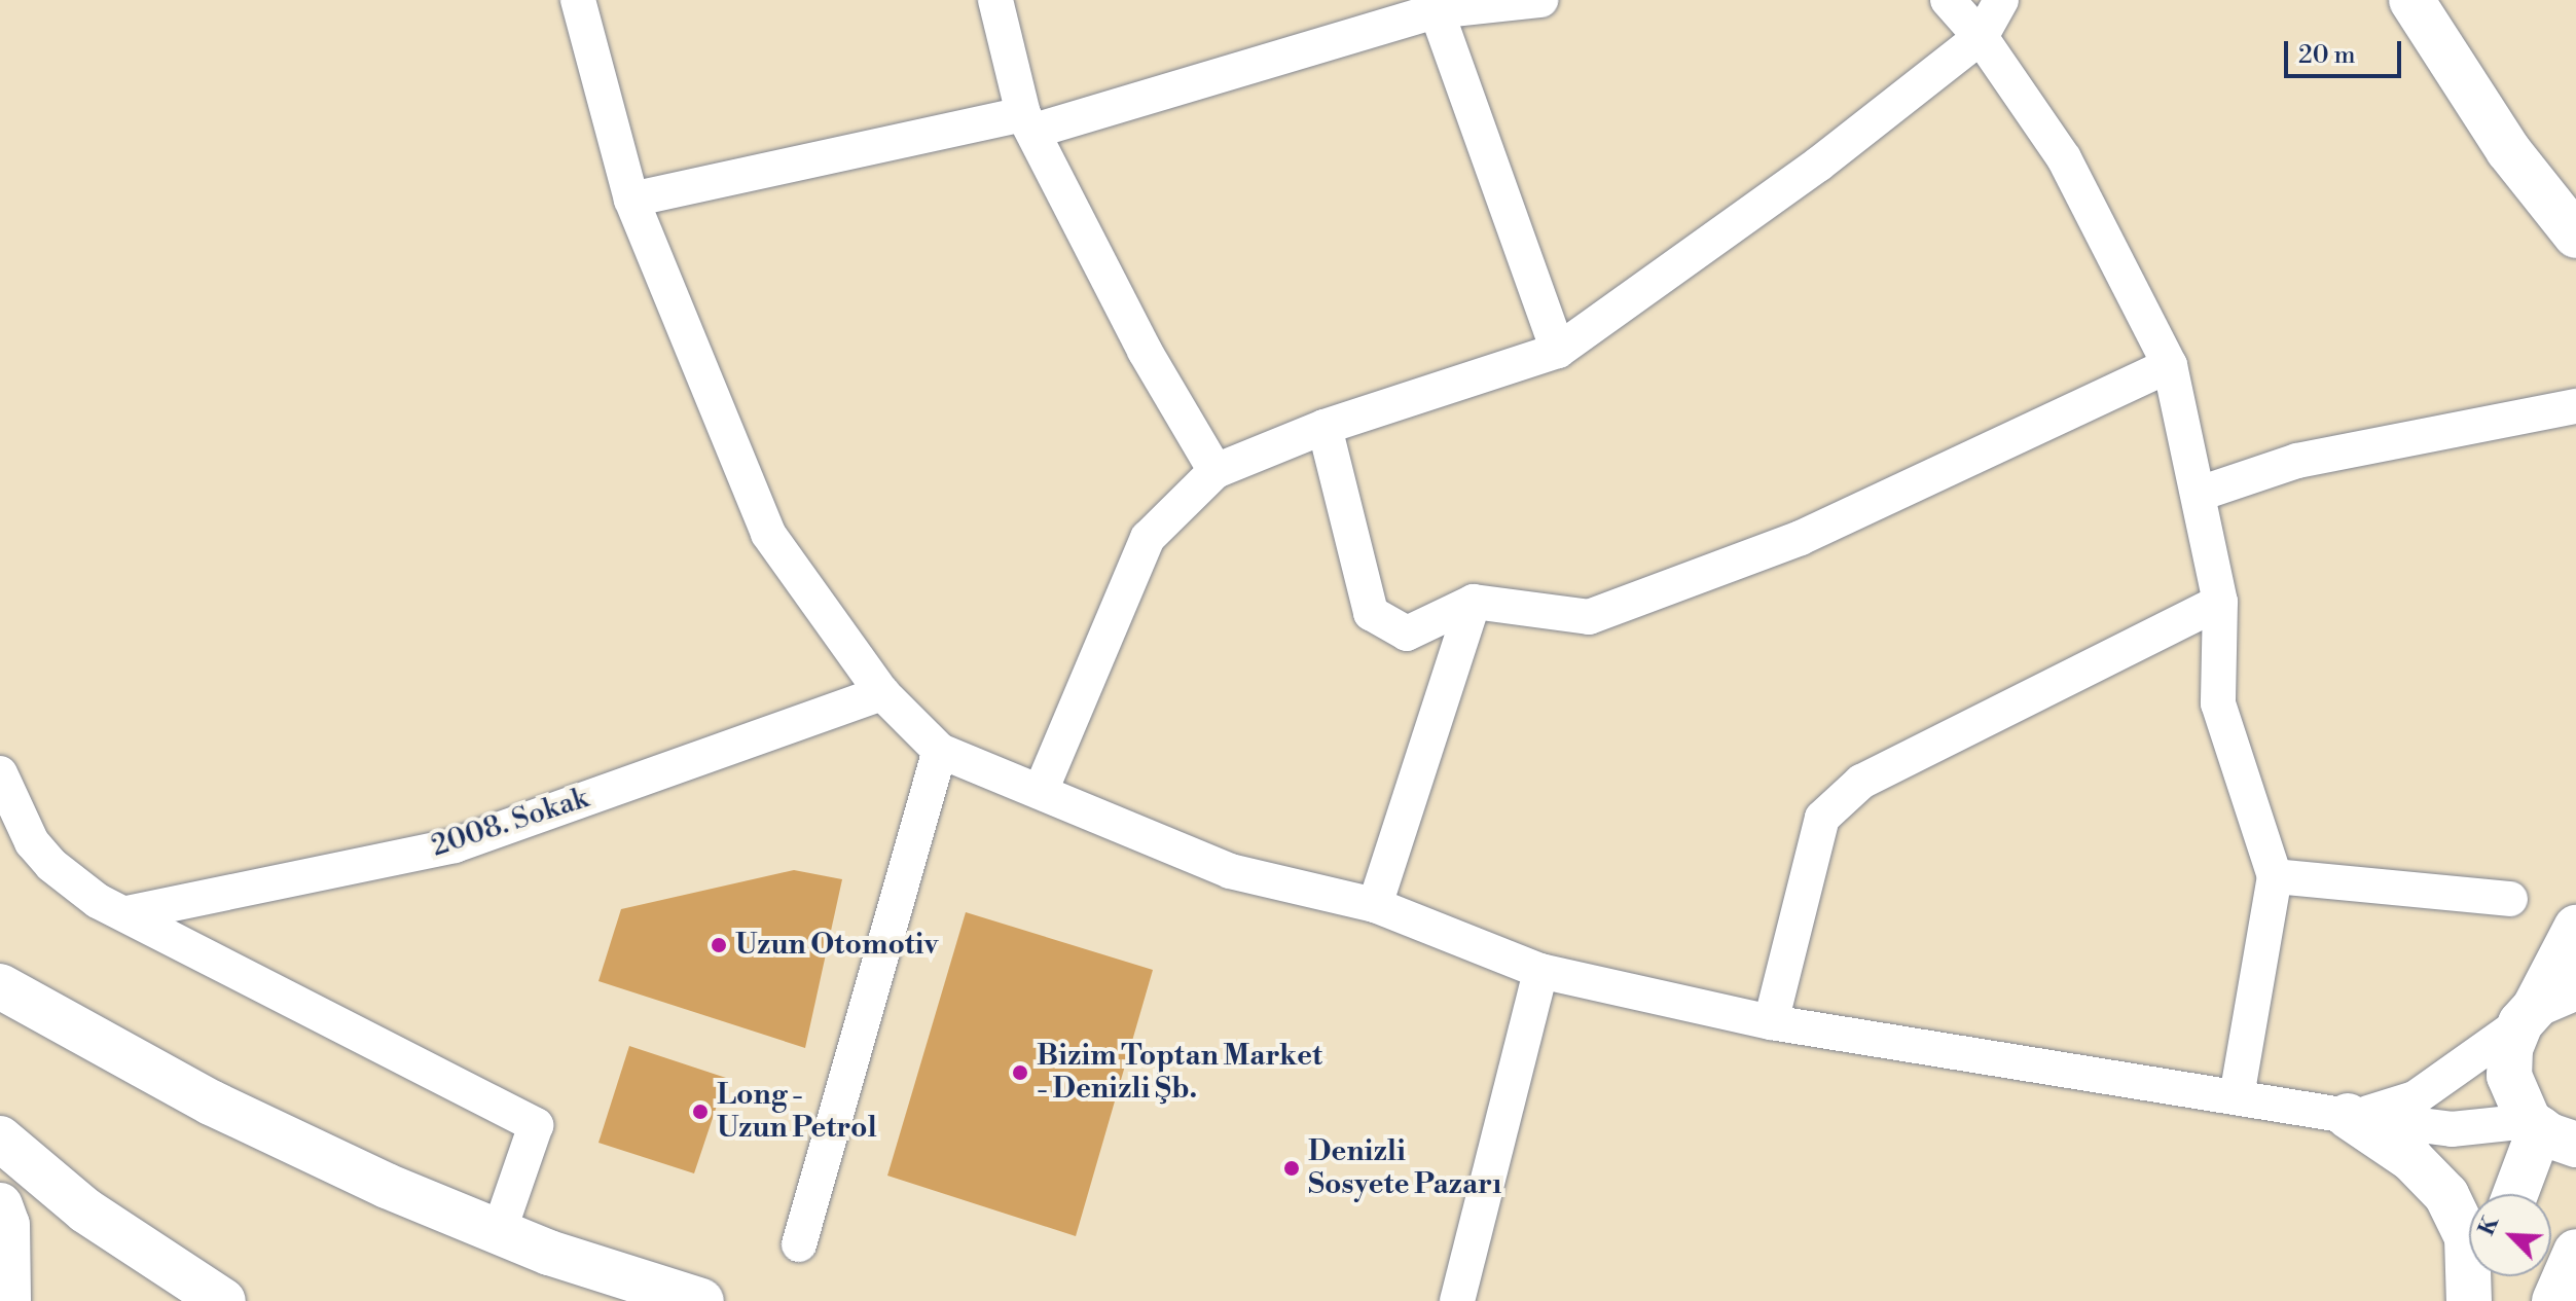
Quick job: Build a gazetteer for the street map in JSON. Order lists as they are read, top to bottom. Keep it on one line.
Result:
{"streets":{"street":["2008. Sokak"]},"places":["Uzun Otomotiv","Bizim Toptan Market - Denizli Şb.","Long - Uzun Petrol","Denizli Sosyete Pazarı"],"scale_bar":"20 m","north":"top left"}
